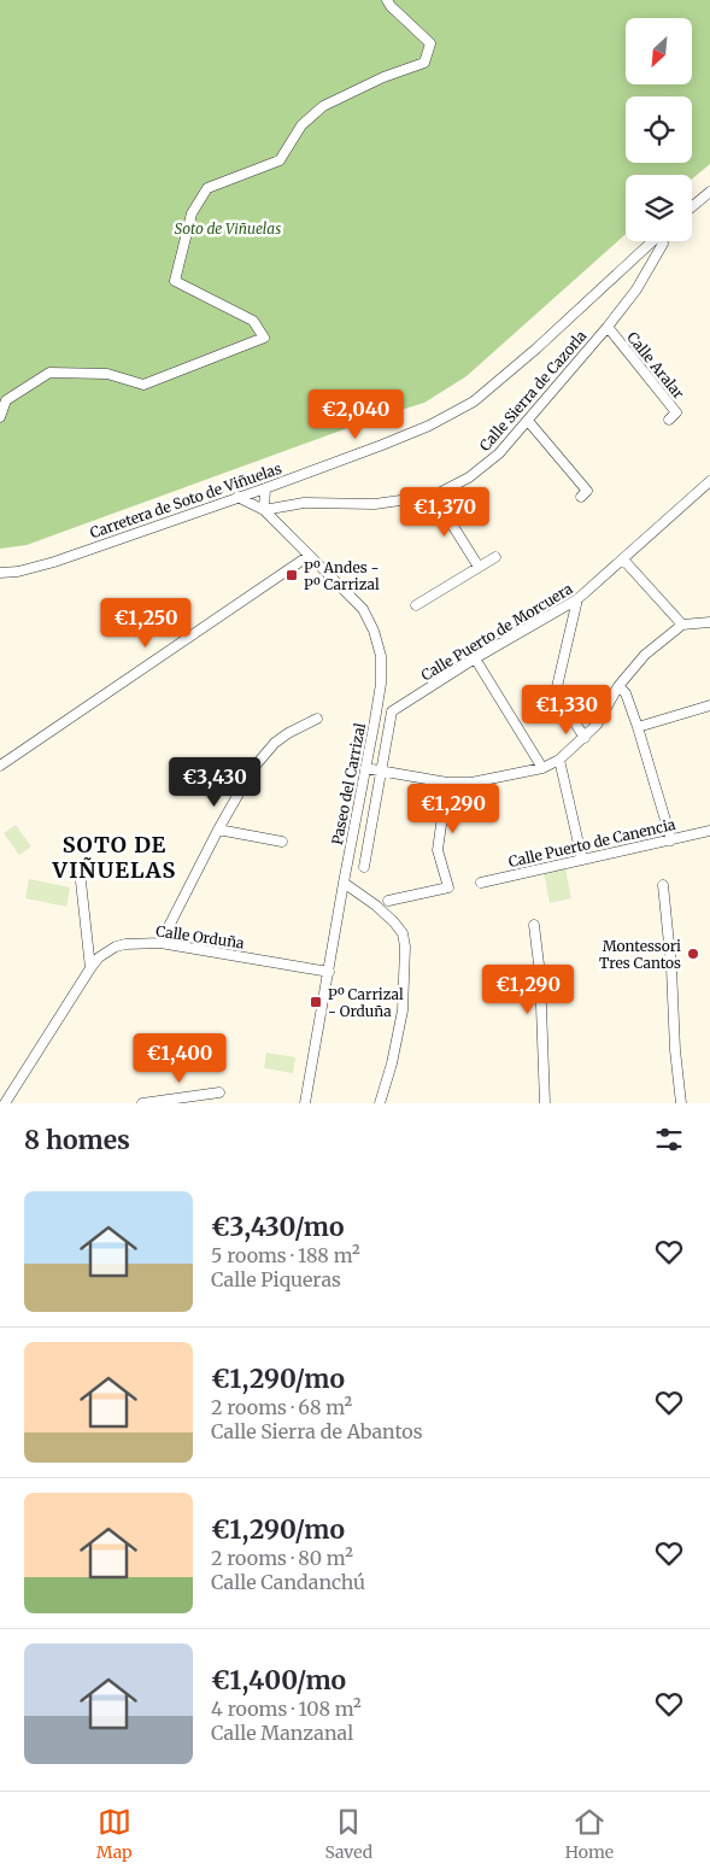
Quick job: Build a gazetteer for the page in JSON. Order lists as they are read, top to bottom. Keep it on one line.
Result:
{"streets":{"street":["Calle Aralar","Calle Sierra de Cazorla","Carretera de Soto de Viñuelas","Calle Puerto de Morcuera","Paseo del Carrizal","Calle Puerto de Canencia","Calle Orduña"]},"crossings":[["Calle Aralar","Calle Sierra de Cazorla"],["Calle Sierra de Cazorla","Paseo del Carrizal"],["Carretera de Soto de Viñuelas","Paseo del Carrizal"],["Paseo del Carrizal","Calle Orduña"]],"districts":["SOTO DE VIÑUELAS"],"parks":["Soto de Viñuelas"],"places":{"transit":["Pº Andes - Pº Carrizal","Pº Carrizal - Orduña"],"other":["Montessori Tres Cantos"]},"north":"bottom left","page":{"price":["€2,040","€1,370","€1,250","€1,330","€3,430","€1,290","€1,290","€1,400"],"heading":"8 homes","list":[{"name":"€3,430/mo","note":"5 rooms · 188 m² · Calle Piqueras"},{"name":"€1,290/mo","note":"2 rooms · 68 m² · Calle Sierra de Abantos"},{"name":"€1,290/mo","note":"2 rooms · 80 m² · Calle Candanchú"},{"name":"€1,400/mo","note":"4 rooms · 108 m² · Calle Manzanal"}],"tabs":["Map","Saved","Home"]}}
